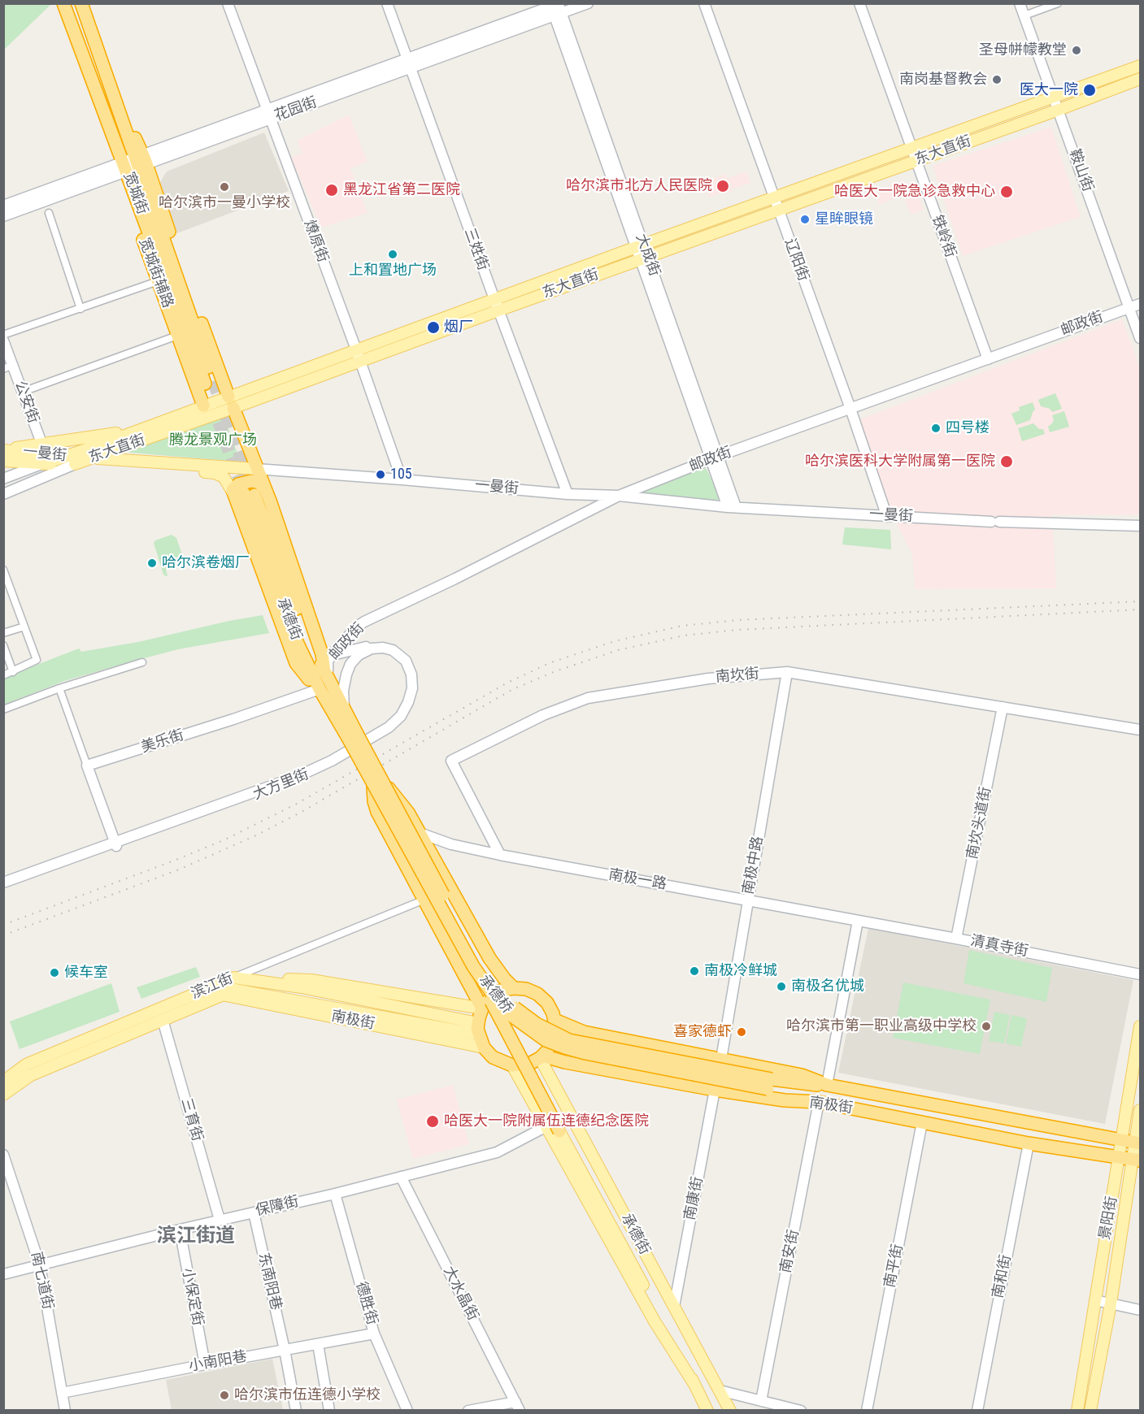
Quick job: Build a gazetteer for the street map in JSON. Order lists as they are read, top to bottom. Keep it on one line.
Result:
{"streets":{"highway":["宽城街","宽城街辅路","承德街","承德桥","南极街"],"main road":["东大直街","一曼街","滨江街","景阳街"],"street":["花园街","鞍山街","铁岭街","燎原街","三姓街","大成街","辽阳街","邮政街","公安街","南坎街","美乐街","大方里街","南坎头道街","南极中路","南极一路","清真寺街","三育街","南康街","保障街","南安街","南平街","南和街","南七道街","东南阳巷","大水晶街","小保定街","德胜街","小南阳巷"]},"crossings":[["花园街","宽城街"],["花园街","燎原街"],["花园街","三姓街"],["花园街","大成街"],["花园街","宽城街辅路"],["东大直街","鞍山街"],["东大直街","铁岭街"],["东大直街","燎原街"],["东大直街","三姓街"],["东大直街","大成街"],["东大直街","辽阳街"],["东大直街","宽城街辅路"],["东大直街","公安街"],["东大直街","一曼街"],["鞍山街","邮政街"],["宽城街","宽城街辅路"],["铁岭街","邮政街"],["燎原街","一曼街"],["三姓街","一曼街"],["大成街","邮政街"],["大成街","一曼街"],["辽阳街","邮政街"],["辽阳街","一曼街"],["宽城街辅路","一曼街"],["宽城街辅路","承德街"],["邮政街","一曼街"],["邮政街","大方里街"],["公安街","一曼街"],["一曼街","承德街"],["承德街","美乐街"],["承德街","大方里街"],["承德街","承德桥"],["承德街","南极街"],["承德街","南康街"],["南坎街","南坎头道街"],["南坎街","南极中路"],["南坎街","南极一路"],["南坎头道街","清真寺街"],["南极中路","南极一路"],["南极中路","南极街"],["南极一路","清真寺街"],["滨江街","南极街"],["滨江街","三育街"],["南极街","南康街"],["南极街","景阳街"],["南极街","南安街"],["南极街","南平街"],["南极街","南和街"],["三育街","保障街"],["保障街","南七道街"],["保障街","东南阳巷"],["保障街","大水晶街"],["保障街","小保定街"],["保障街","德胜街"],["南七道街","小南阳巷"],["东南阳巷","小南阳巷"],["小保定街","小南阳巷"],["德胜街","小南阳巷"]],"districts":["滨江街道"],"parks":["腾龙景观广场"],"places":["圣母帡幪教堂","南岗基督教会","医大一院","哈尔滨市北方人民医院","哈尔滨市一曼小学校","黑龙江省第二医院","哈医大一院急诊急救中心","星眸眼镜","上和置地广场","烟厂","四号楼","哈尔滨医科大学附属第一医院","105","哈尔滨卷烟厂","南极冷鲜城","候车室","南极名优城","哈尔滨市第一职业高级中学校","喜家德虾","哈医大一院附属伍连德纪念医院","哈尔滨市伍连德小学校"]}
